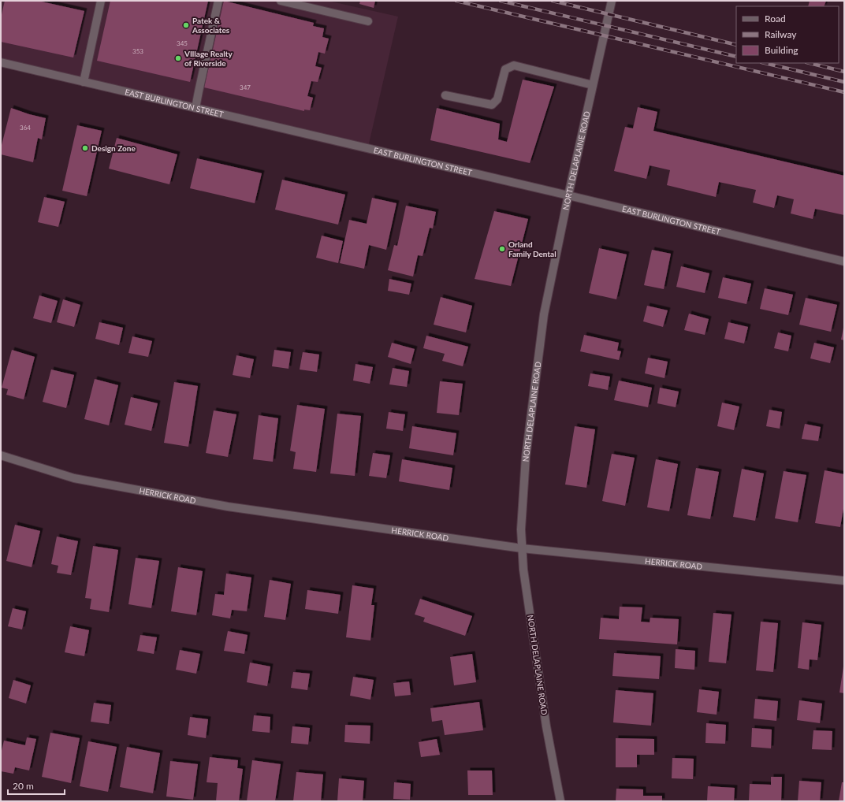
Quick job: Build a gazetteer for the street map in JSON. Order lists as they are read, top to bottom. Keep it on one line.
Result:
{"streets":{"street":["EAST BURLINGTON STREET","NORTH DELAPLAINE ROAD","HERRICK ROAD"]},"crossings":[["EAST BURLINGTON STREET","NORTH DELAPLAINE ROAD"],["NORTH DELAPLAINE ROAD","HERRICK ROAD"]],"places":["Patek & Associates","VIllage Realty of Riverside","Design Zone","Orland Family Dental"],"house_numbers":["345","353","347","364"],"legend":["Road","Railway","Building"],"scale_bar":"20 m"}
